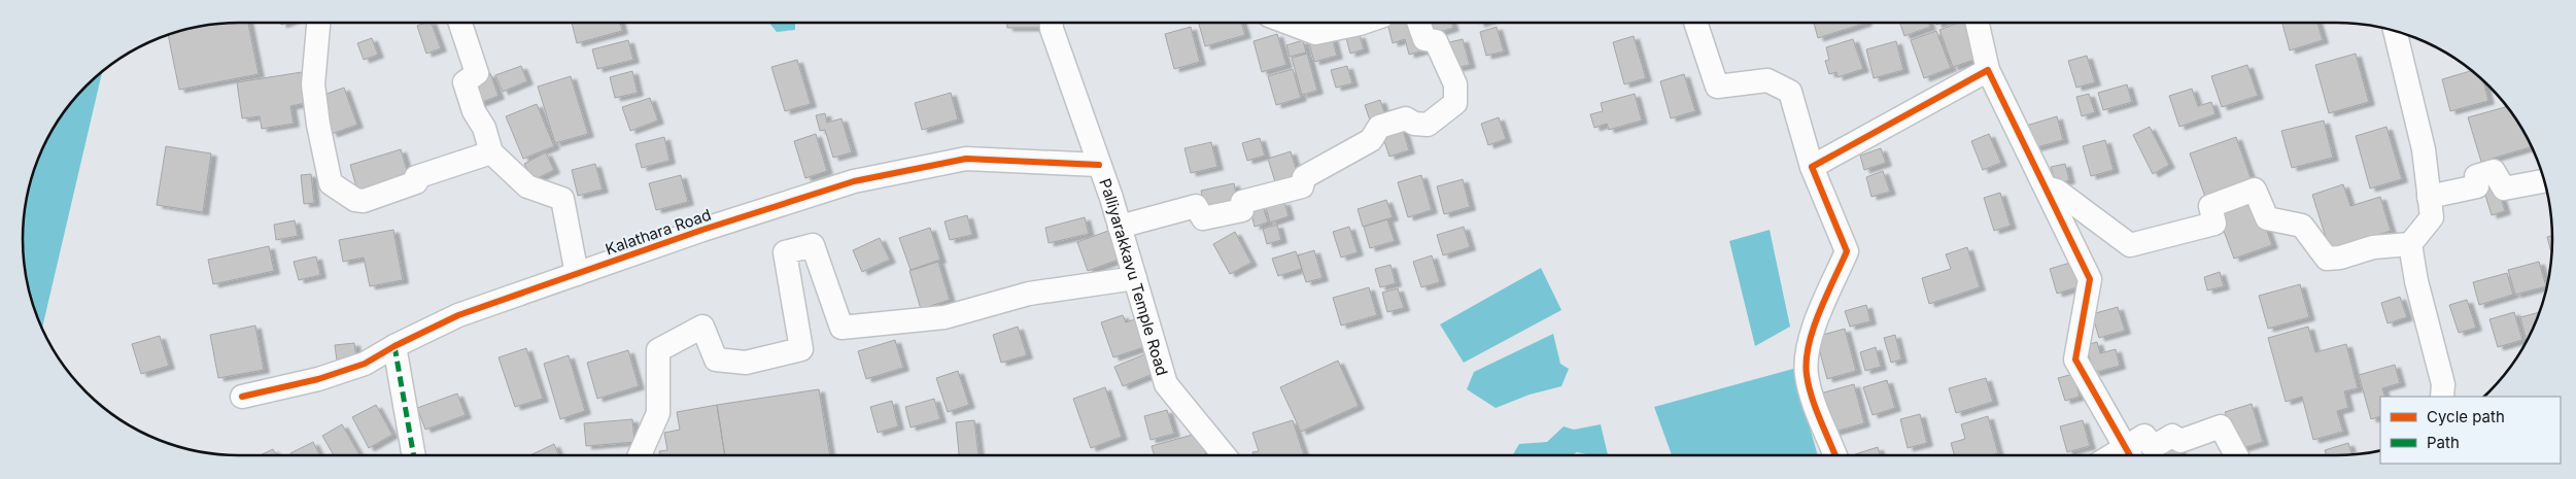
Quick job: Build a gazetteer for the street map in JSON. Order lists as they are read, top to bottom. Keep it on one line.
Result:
{"streets":{"street":["Kalathara Road","Palliyarakkavu Temple Road"]},"crossings":[["Kalathara Road","Palliyarakkavu Temple Road"]],"legend":["Cycle path","Path"]}
